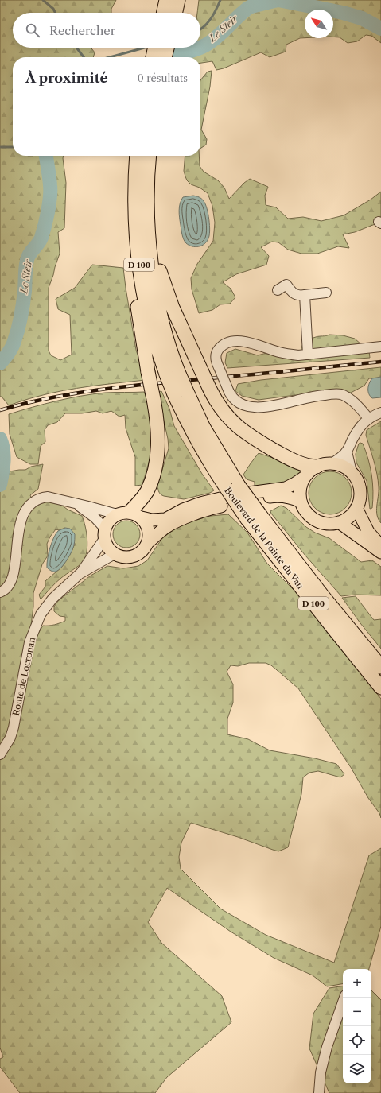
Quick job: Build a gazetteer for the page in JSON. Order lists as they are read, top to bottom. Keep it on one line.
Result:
{"streets":{"highway":["D 100","Boulevard de la Pointe du Van"],"street":["Route de Locronan"]},"crossings":[["D 100","Boulevard de la Pointe du Van"],["D 100","Route de Locronan"]],"water":["Le Steir"],"north":"top left","page":{"search":"Rechercher","heading":["À proximité","0 résultats"],"map_buttons":["+","−"]}}
